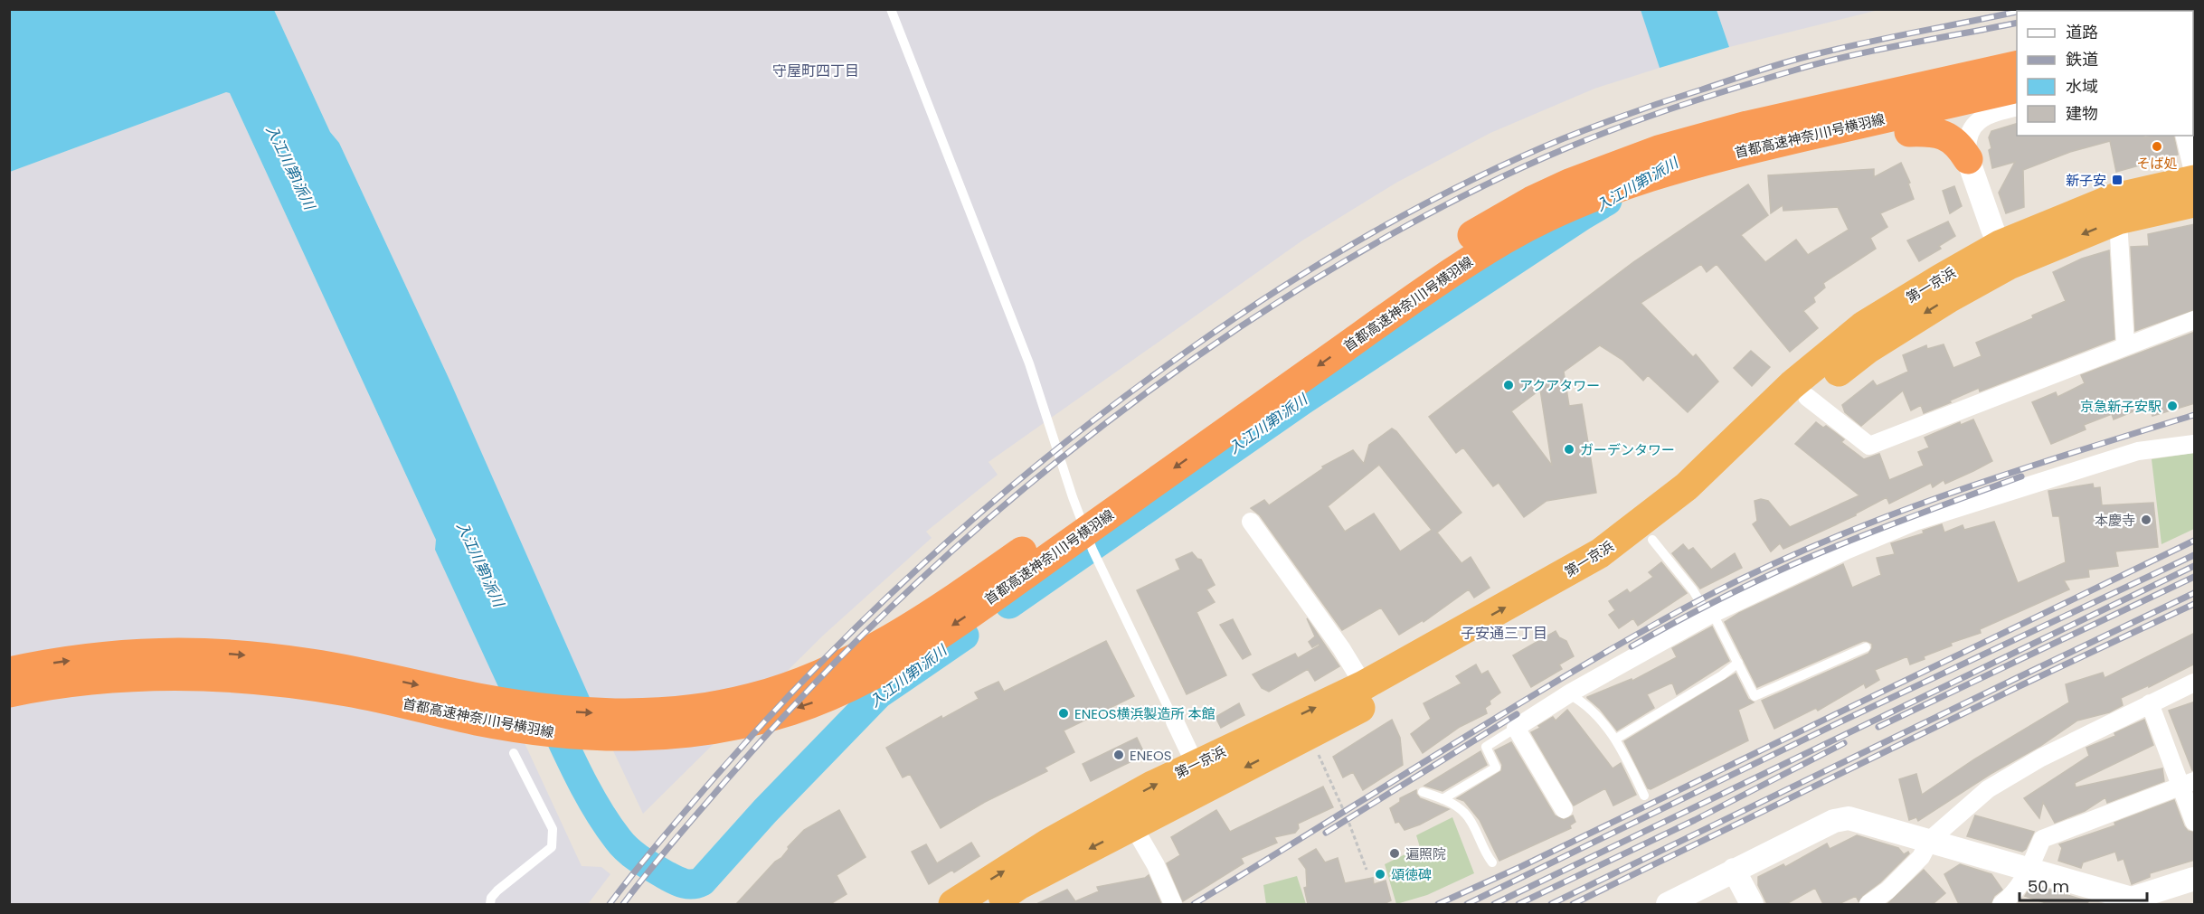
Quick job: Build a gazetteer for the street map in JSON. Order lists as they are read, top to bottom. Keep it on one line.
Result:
{"streets":{"highway":["首都高速神奈川1号横羽線","第一京浜"]},"districts":["守屋町四丁目","子安通三丁目"],"water":["入江川第1派川"],"places":{"other":["そば処","アクアタワー","京急新子安駅","ガーデンタワー","本慶寺","ENEOS横浜製造所 本館","ENEOS","遍照院","頌徳碑"],"transit":["新子安"]},"legend":["道路","鉄道","水域","建物"],"scale_bar":"50 m"}
